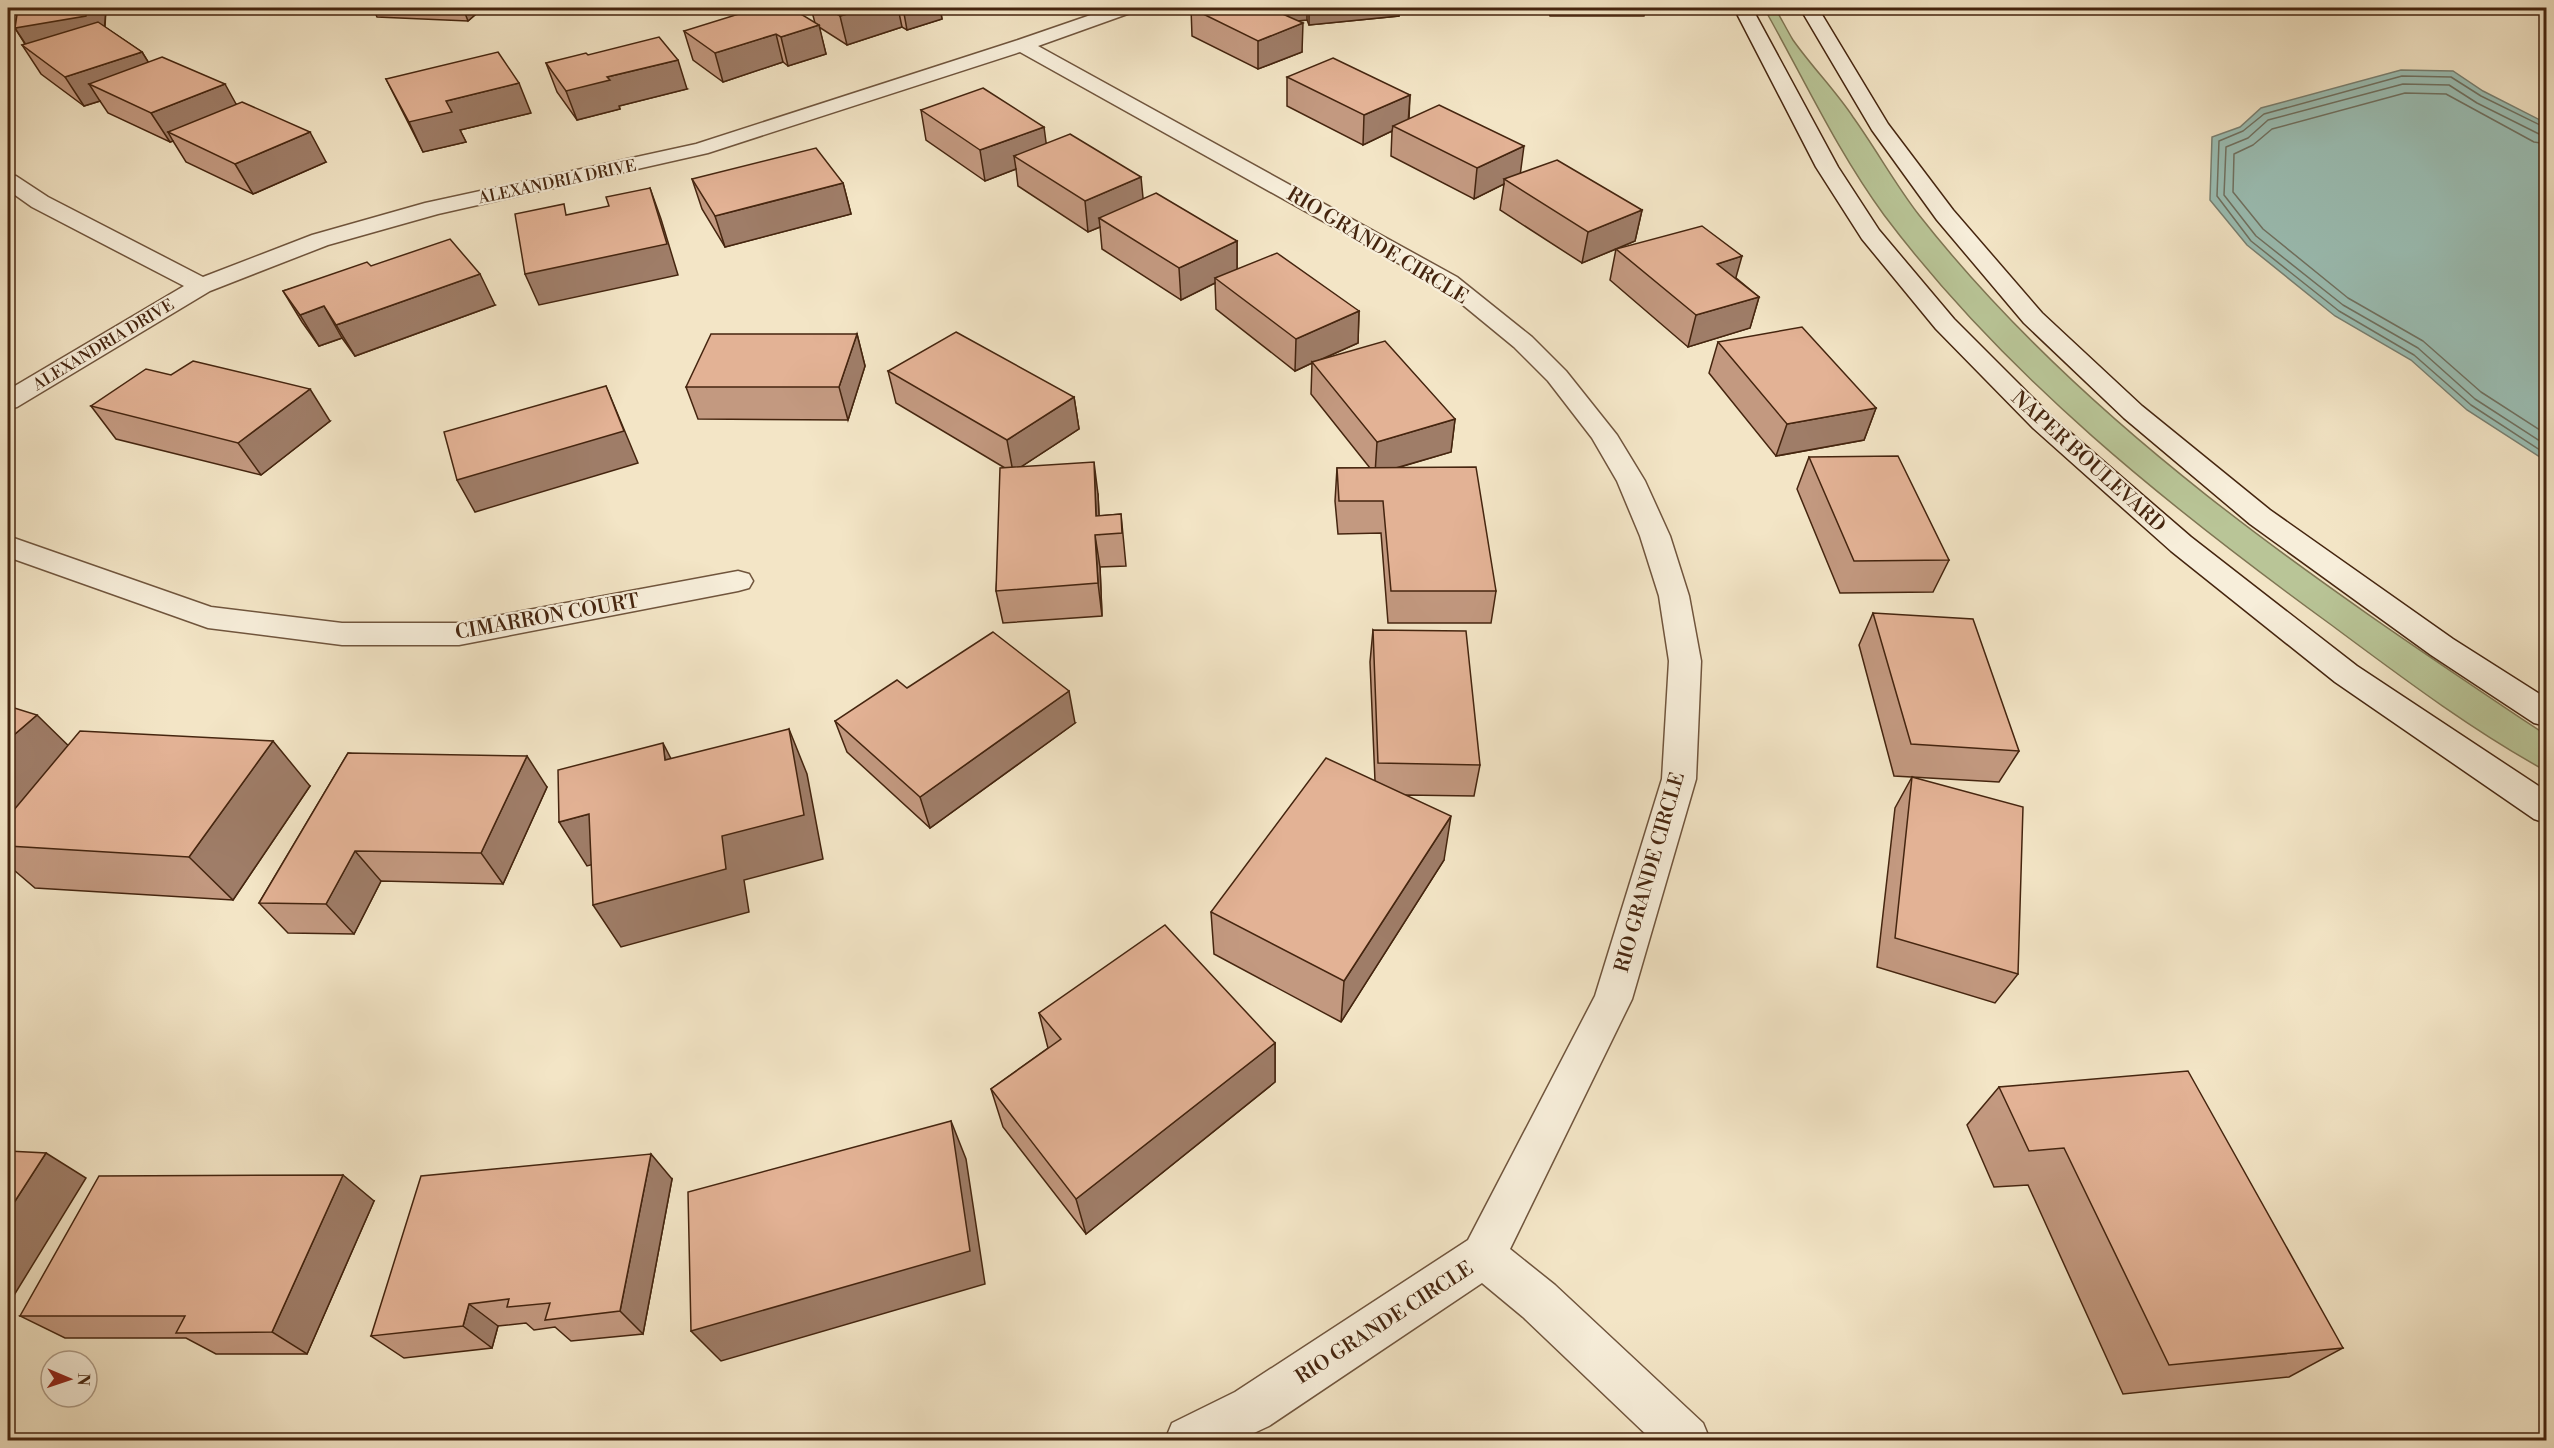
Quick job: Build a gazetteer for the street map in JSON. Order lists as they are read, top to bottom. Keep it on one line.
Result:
{"streets":{"street":["ALEXANDRIA DRIVE","RIO GRANDE CIRCLE","NAPER BOULEVARD","CIMARRON COURT"]},"crossings":[["ALEXANDRIA DRIVE","RIO GRANDE CIRCLE"]],"north":"right"}
